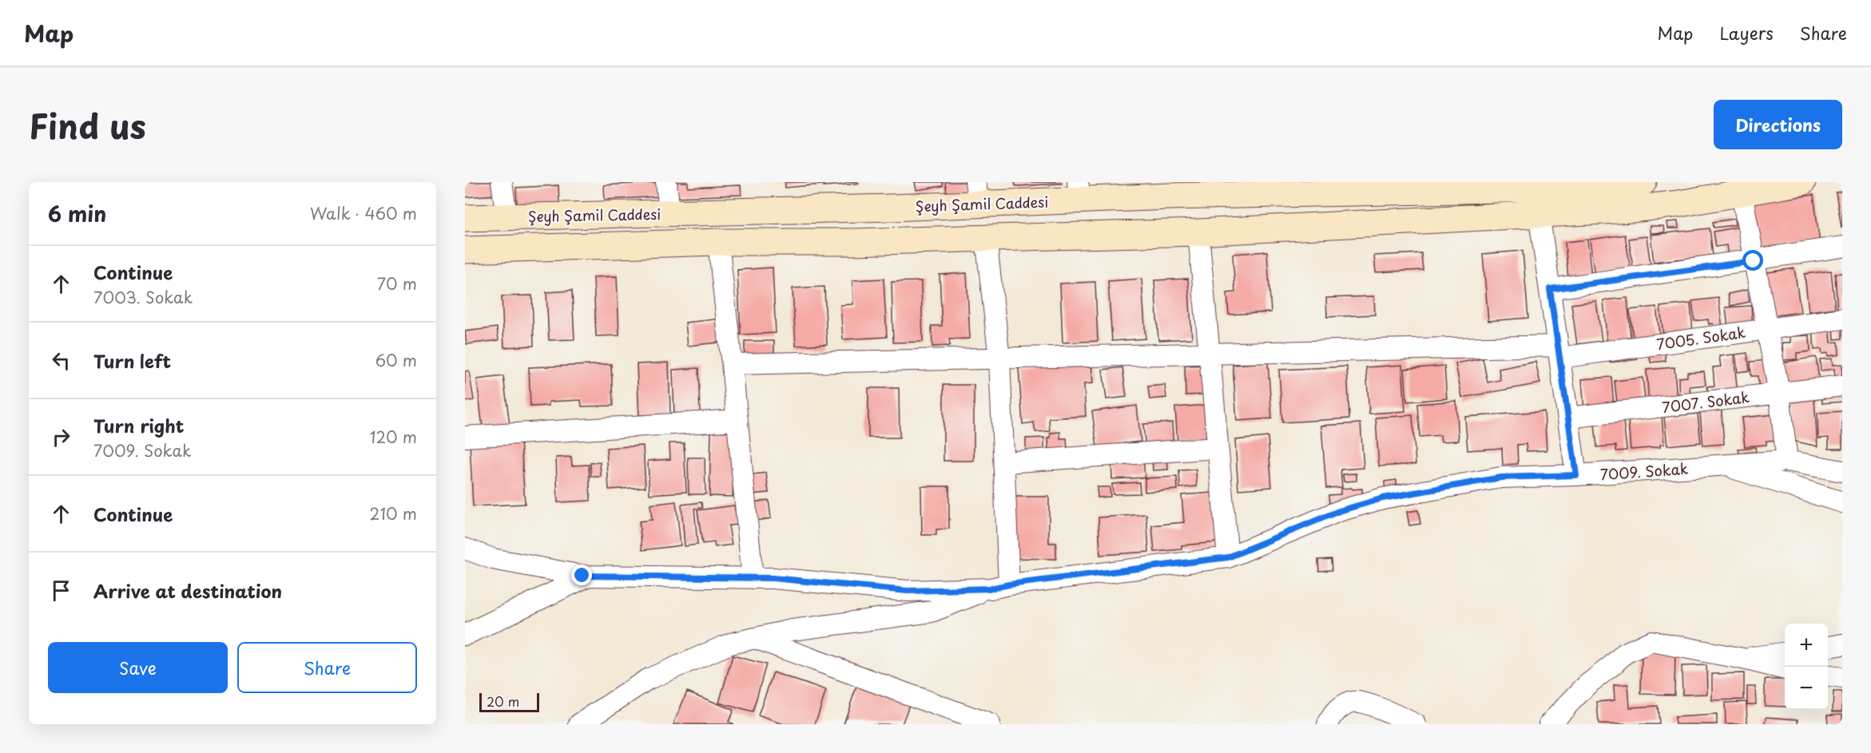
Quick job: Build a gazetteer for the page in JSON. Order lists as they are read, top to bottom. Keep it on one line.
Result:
{"streets":{"main road":["Şeyh Şamil Caddesi"],"street":["7005. Sokak","7007. Sokak","7009. Sokak"]},"scale_bar":"20 m","page":{"header":"Map","nav":["Map","Layers","Share"],"title":"Find us","buttons":["Directions",["Save","Share"]],"heading":["6 min","Walk · 460 m"],"list":[["Continue","7003. Sokak","70 m"],["Turn left","60 m"],["Turn right","7009. Sokak","120 m"],["Continue","210 m"],"Arrive at destination"],"map_buttons":["+","−"],"scale":"20 m"}}
